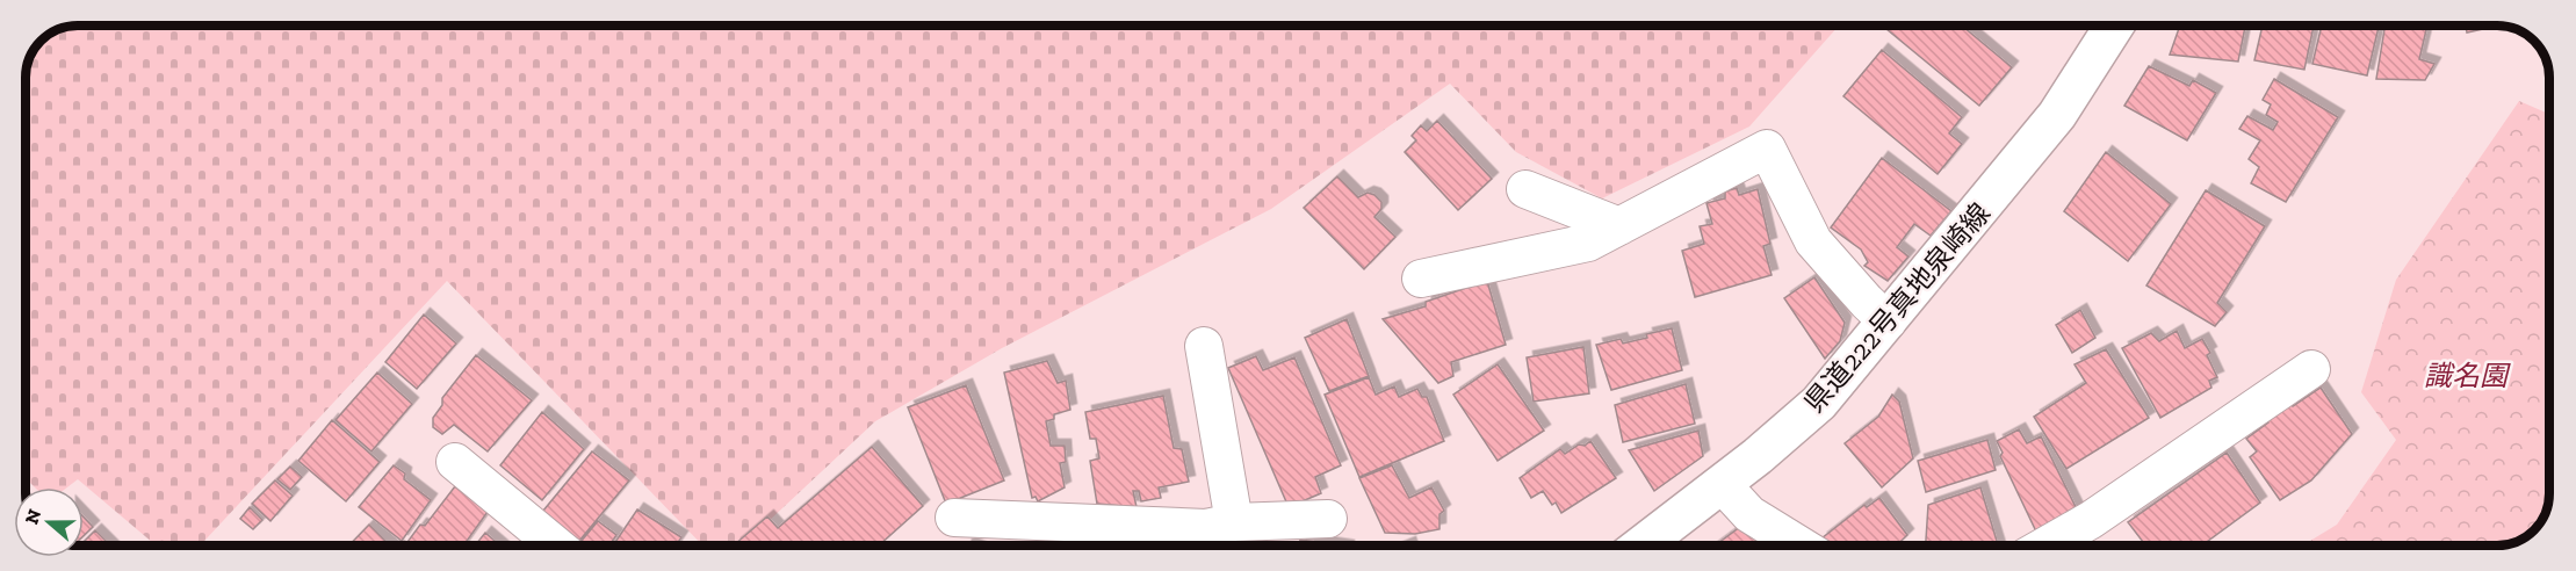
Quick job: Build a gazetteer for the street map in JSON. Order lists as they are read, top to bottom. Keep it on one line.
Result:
{"streets":{"main road":["県道222号真地泉崎線"]},"parks":["識名園"],"north":"left"}
